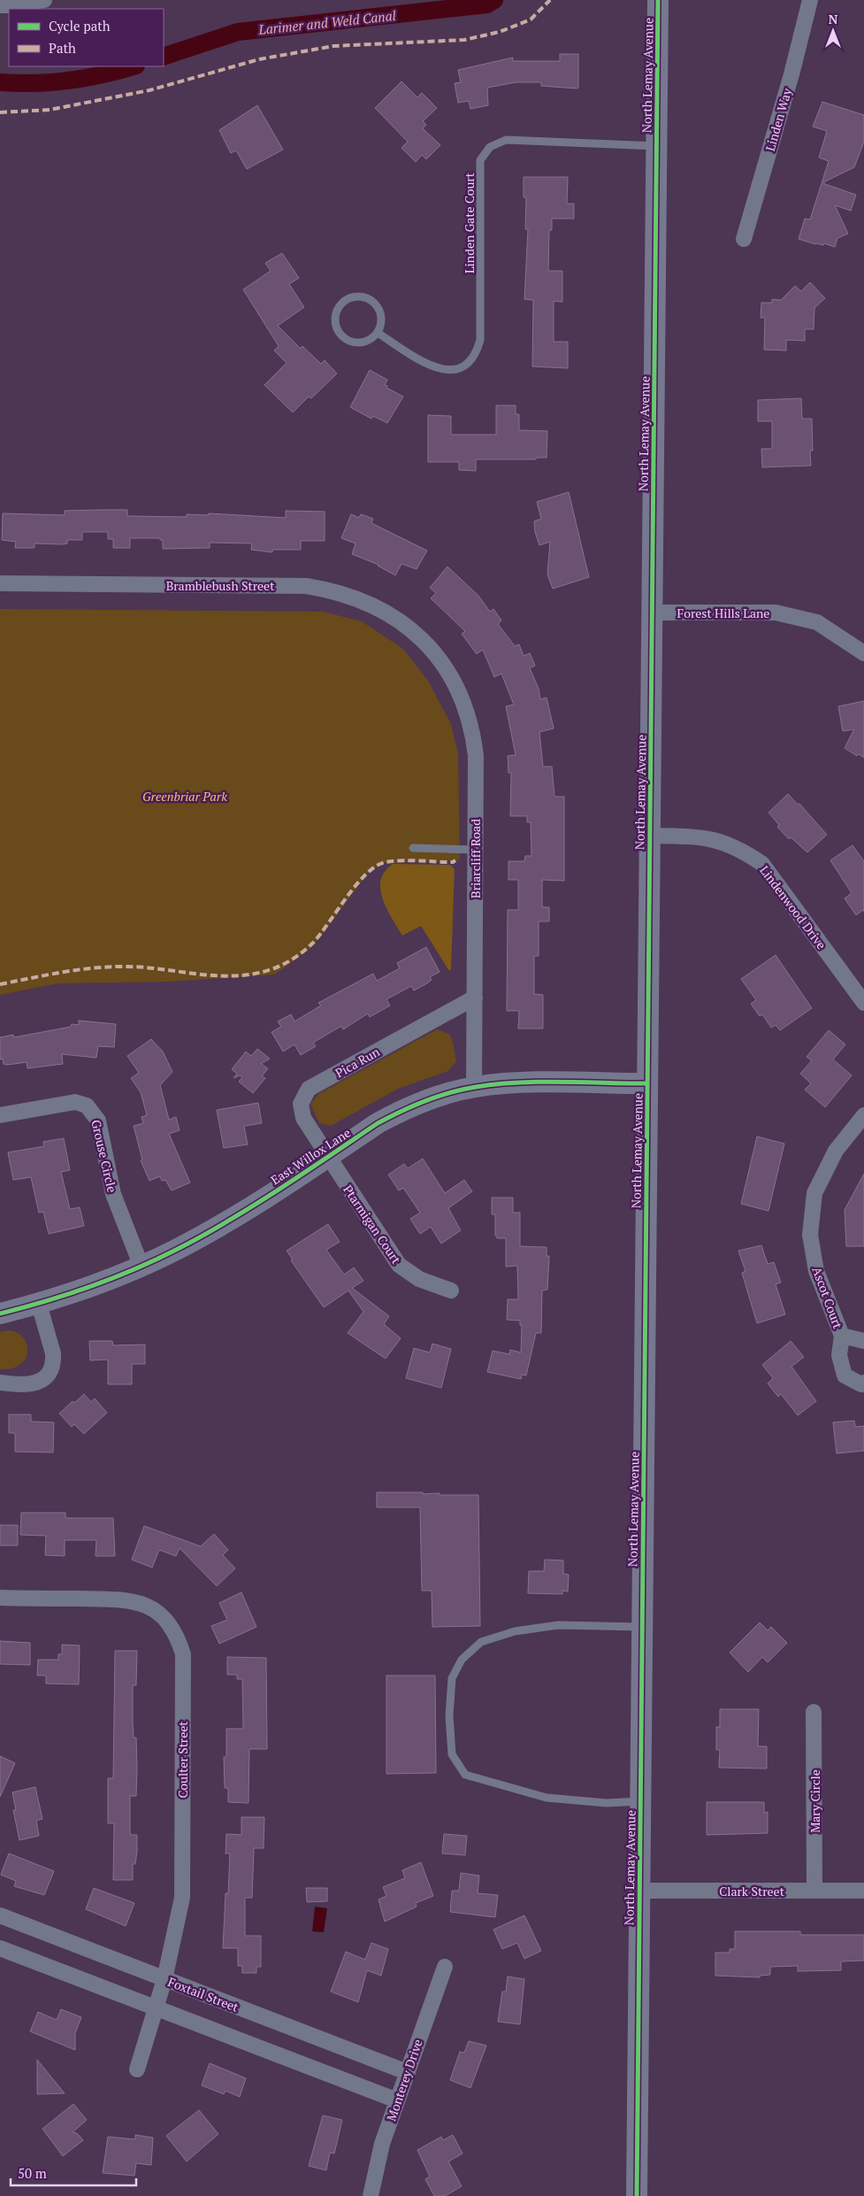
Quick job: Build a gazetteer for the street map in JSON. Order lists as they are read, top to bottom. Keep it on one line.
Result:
{"streets":{"main road":["North Lemay Avenue","East Willox Lane"],"street":["Linden Way","Bramblebush Street","Forest Hills Lane","Briarcliff Road","Lindenwood Drive","Pica Run","Grouse Circle","Ptarmigan Court","Ascot Court","Coulter Street","Mary Circle","Clark Street","Foxtail Street","Monterey Drive"],"lane":["Linden Gate Court"]},"crossings":[["North Lemay Avenue","Linden Gate Court"],["North Lemay Avenue","Forest Hills Lane"],["North Lemay Avenue","Lindenwood Drive"],["North Lemay Avenue","East Willox Lane"],["North Lemay Avenue","Clark Street"],["Bramblebush Street","Briarcliff Road"],["Briarcliff Road","Pica Run"],["Briarcliff Road","East Willox Lane"],["Pica Run","East Willox Lane"],["Pica Run","Ptarmigan Court"],["Grouse Circle","East Willox Lane"],["East Willox Lane","Ptarmigan Court"],["Coulter Street","Foxtail Street"],["Mary Circle","Clark Street"],["Foxtail Street","Monterey Drive"]],"water":["Larimer and Weld Canal"],"parks":["Greenbriar Park"],"legend":["Cycle path","Path"],"scale_bar":"50 m","north":"top"}
